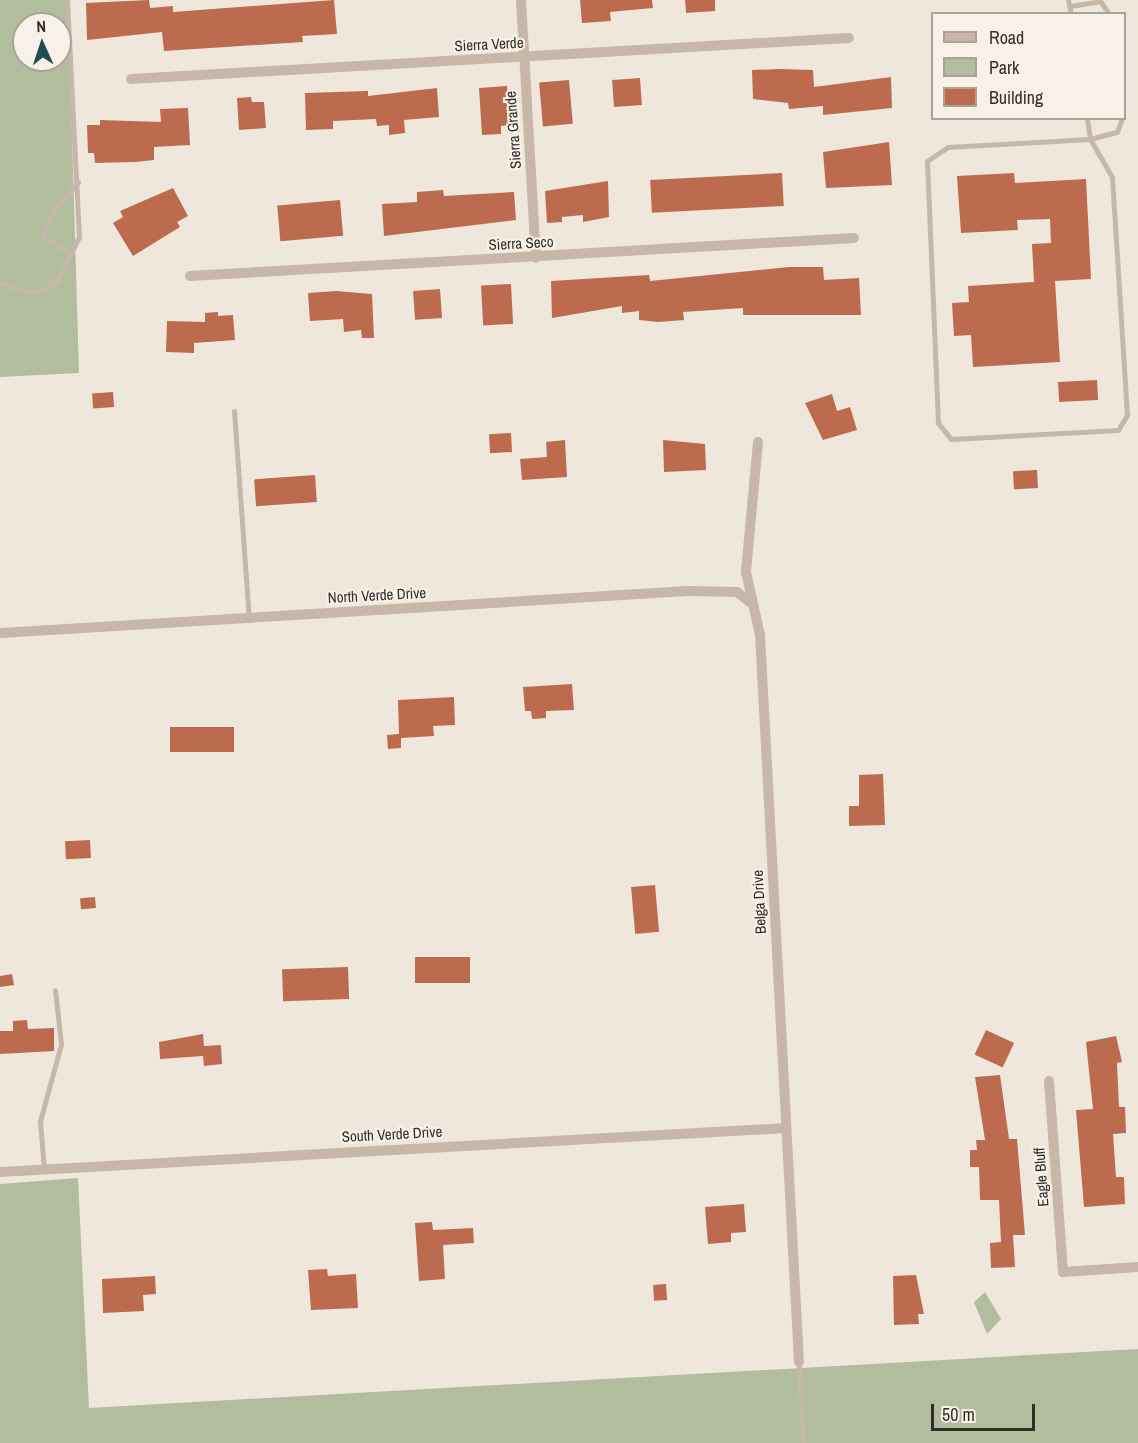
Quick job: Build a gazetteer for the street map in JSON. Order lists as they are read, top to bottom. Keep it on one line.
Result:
{"streets":{"street":["Sierra Verde","Sierra Grande","Sierra Seco","North Verde Drive","Belga Drive","South Verde Drive","Eagle Bluff"]},"crossings":[["Sierra Verde","Sierra Grande"],["Sierra Grande","Sierra Seco"],["North Verde Drive","Belga Drive"],["Belga Drive","South Verde Drive"]],"legend":["Road","Park","Building"],"scale_bar":"50 m","north":"top"}
